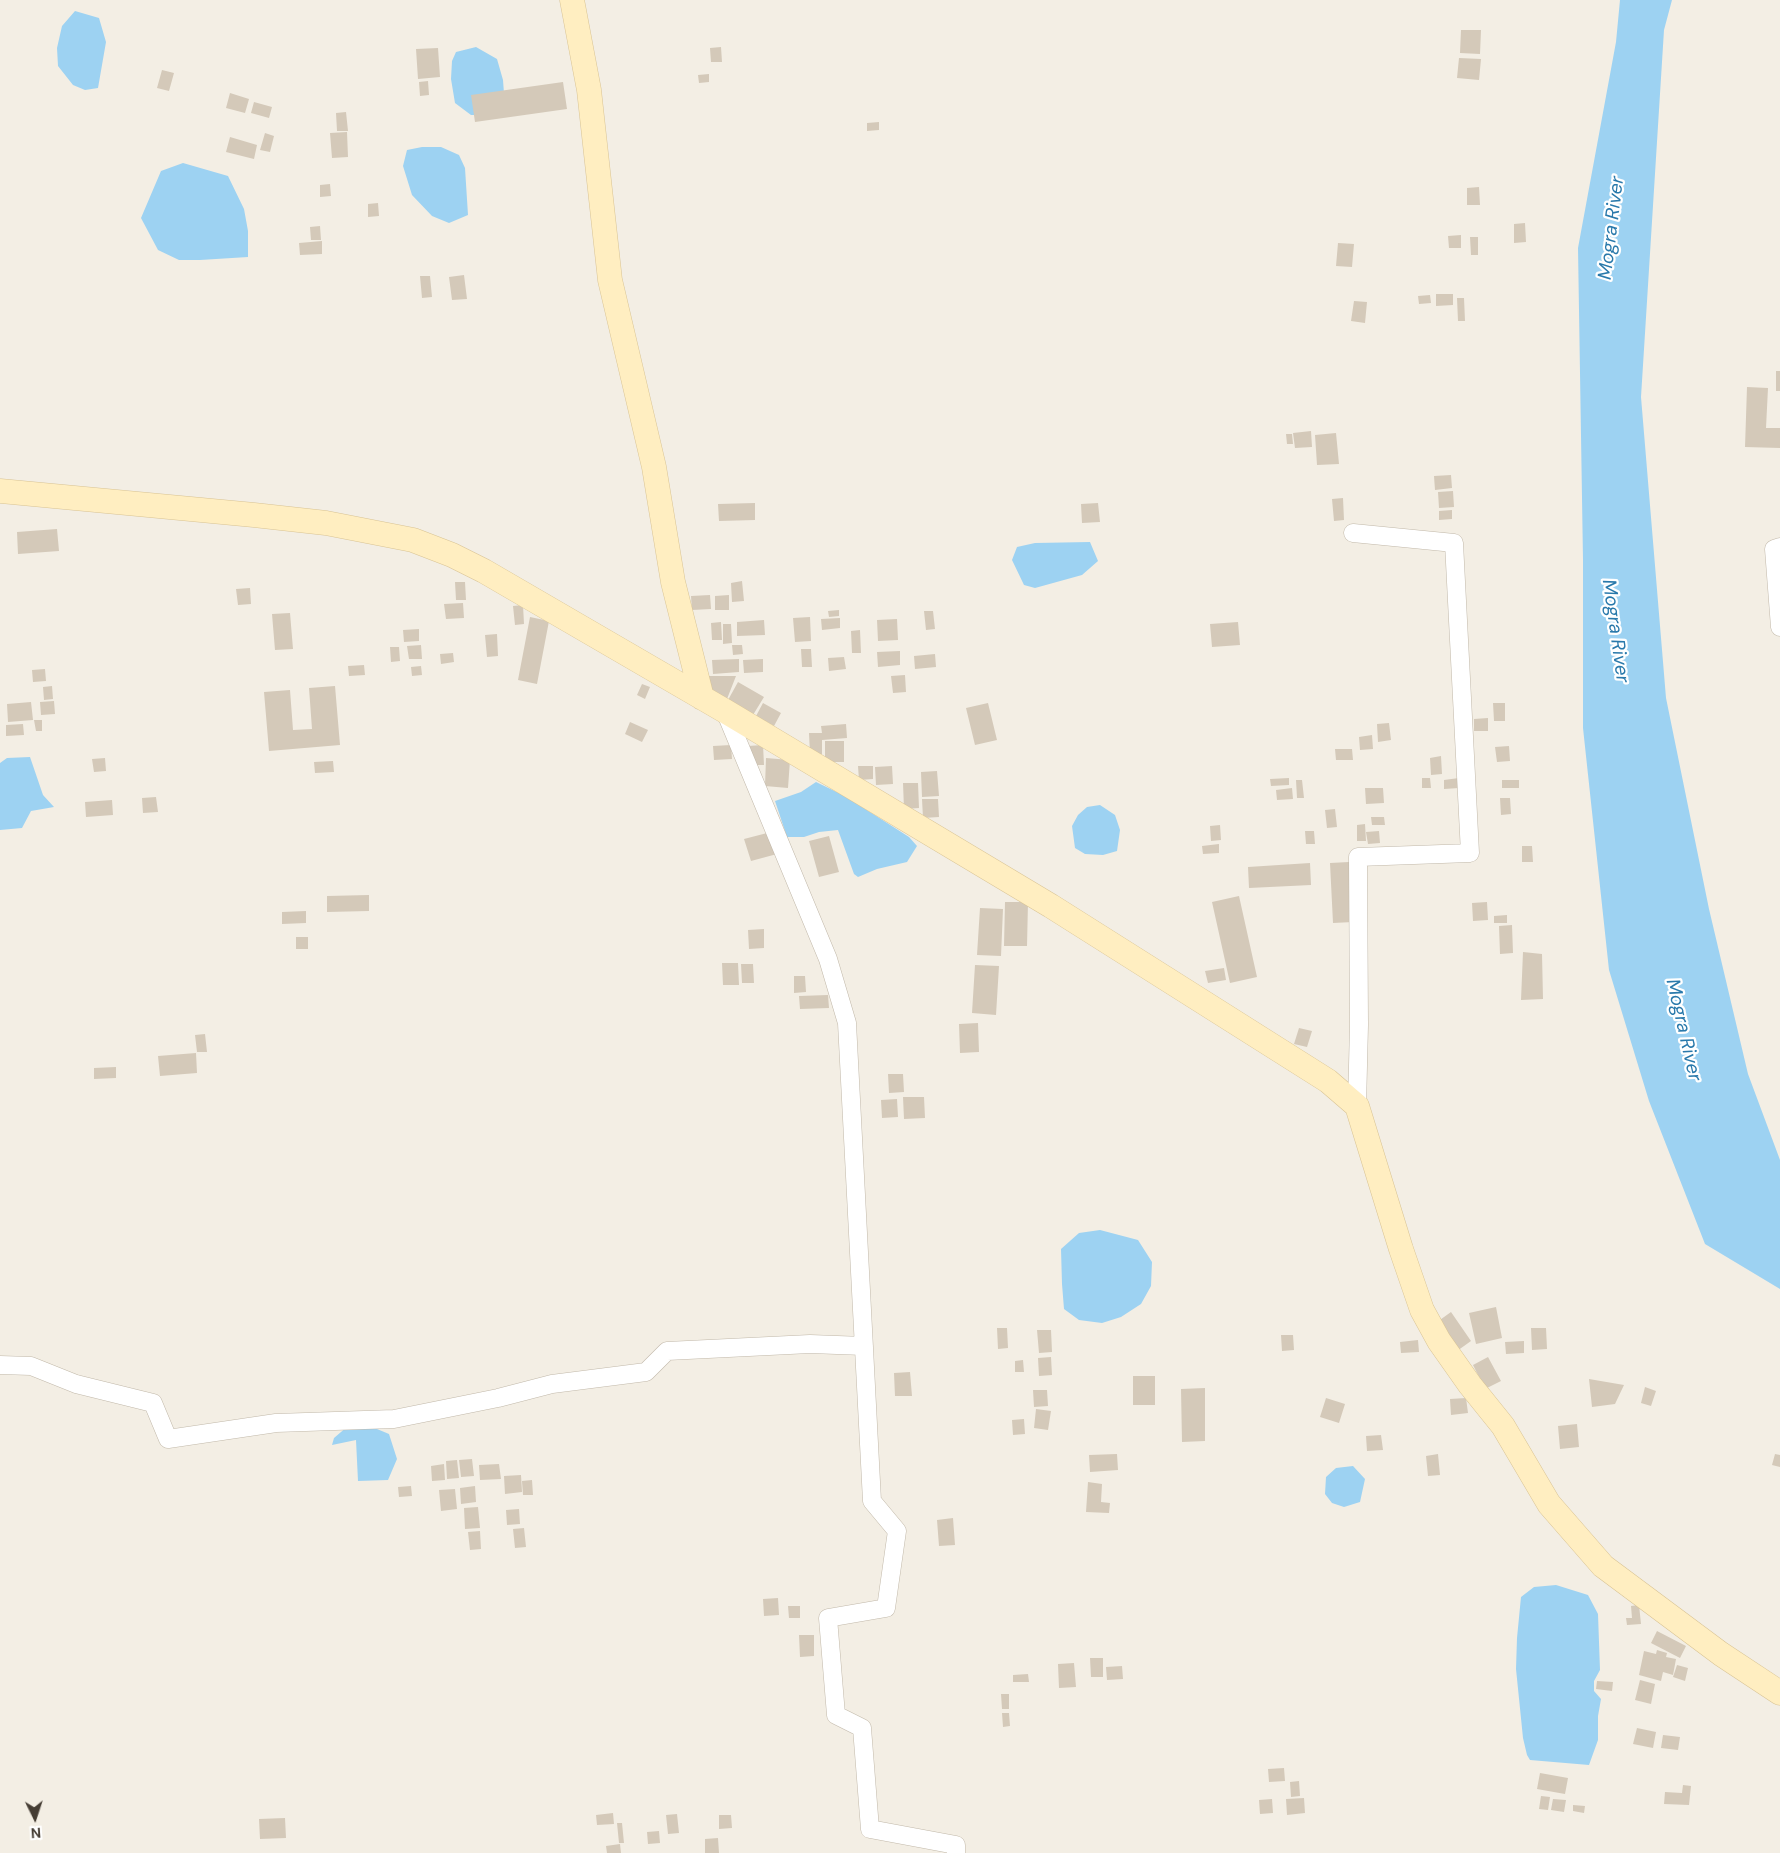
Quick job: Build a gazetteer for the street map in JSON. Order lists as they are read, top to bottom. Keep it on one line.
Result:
{"water":["Mogra River"],"north":"bottom"}
